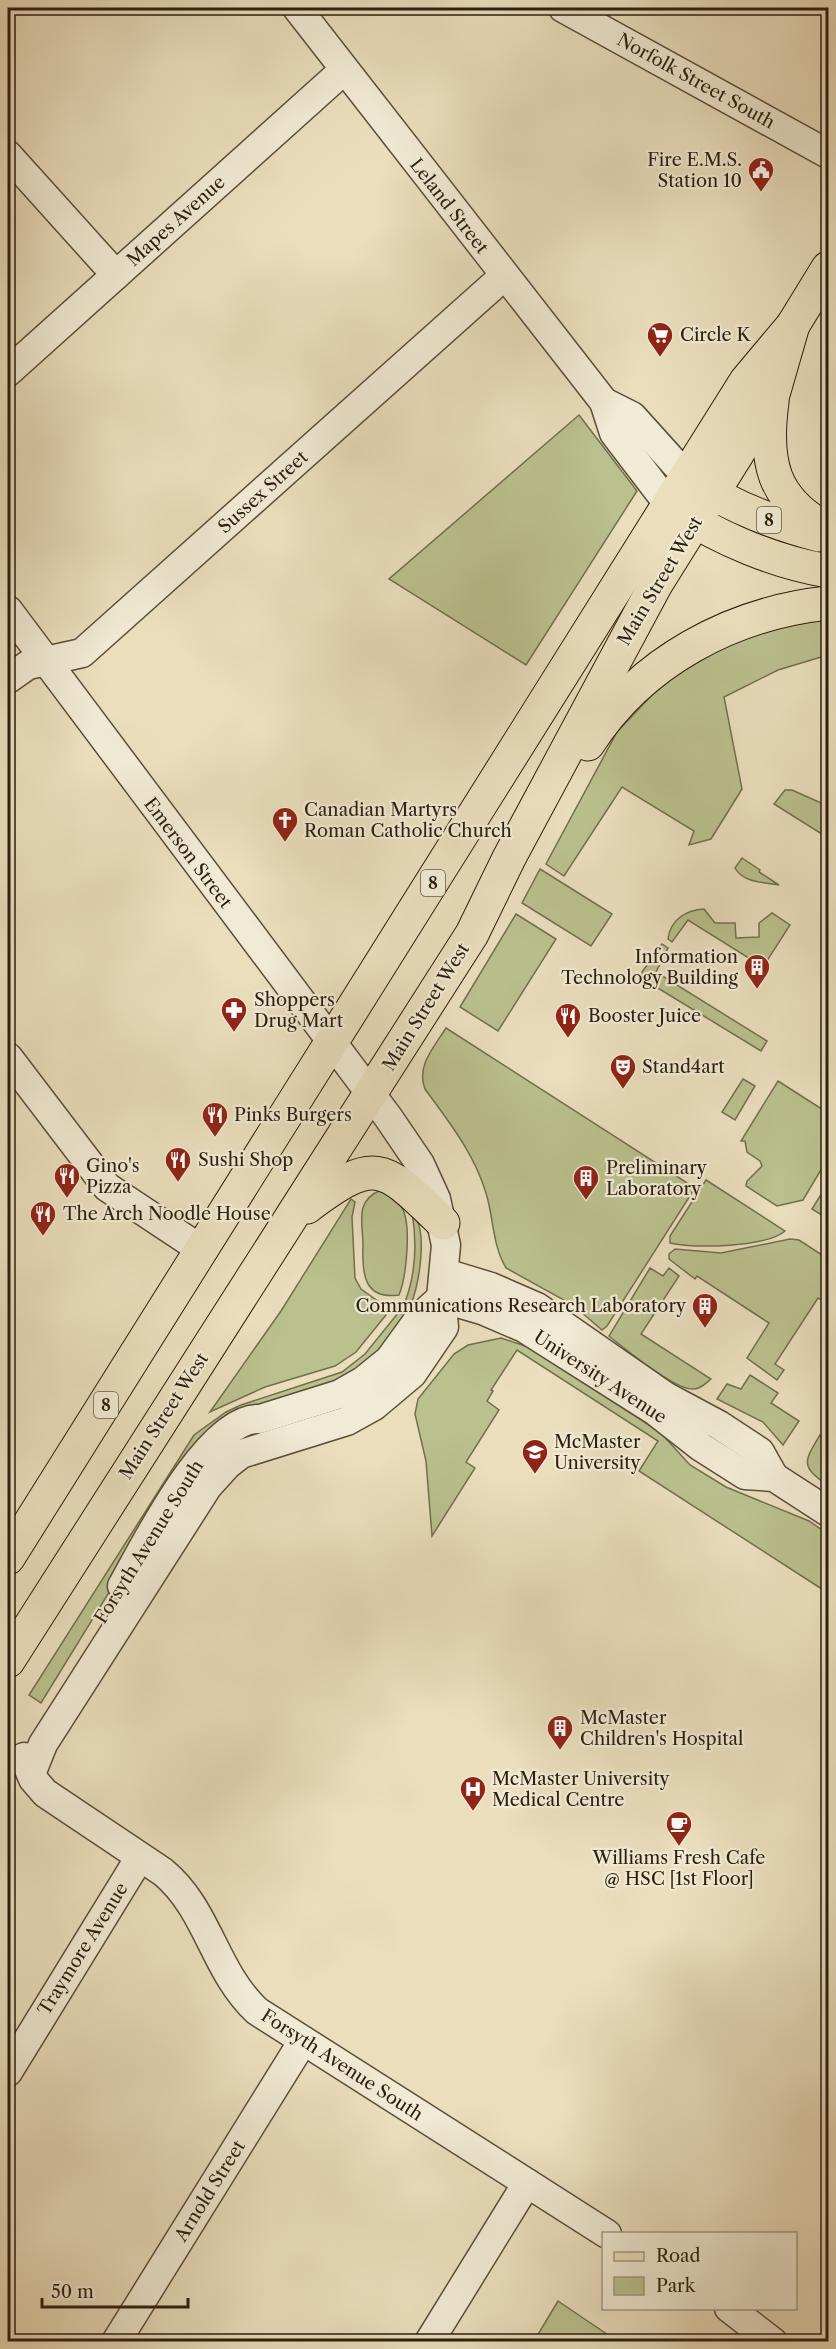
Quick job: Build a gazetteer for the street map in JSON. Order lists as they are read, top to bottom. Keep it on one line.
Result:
{"streets":{"main road":["8","Main Street West"],"street":["Norfolk Street South","Leland Street","Mapes Avenue","Sussex Street","Emerson Street","University Avenue","Forsyth Avenue South","Traymore Avenue","Arnold Street"]},"crossings":[["Leland Street","Mapes Avenue"],["Leland Street","Sussex Street"],["Leland Street","8"],["Leland Street","Main Street West"],["Sussex Street","Emerson Street"],["8","Main Street West"],["Main Street West","Emerson Street"],["University Avenue","Forsyth Avenue South"],["Forsyth Avenue South","Traymore Avenue"],["Forsyth Avenue South","Arnold Street"]],"places":{"public building":["Fire E.M.S. Station 10"],"supermarket":["Circle K"],"church":["Canadian Martyrs Roman Catholic Church"],"building":["Information Technology Building","Preliminary Laboratory","Communications Research Laboratory","McMaster Children's Hospital"],"pharmacy":["Shoppers Drug Mart"],"restaurant":["Booster Juice","Pinks Burgers","Sushi Shop","Gino's Pizza","The Arch Noodle House"],"theatre":["Stand4art"],"school or university":["McMaster University"],"hospital":["McMaster University Medical Centre"],"cafe":["Williams Fresh Cafe @ HSC [1st Floor]"]},"legend":["Road","Park"],"scale_bar":"50 m"}
